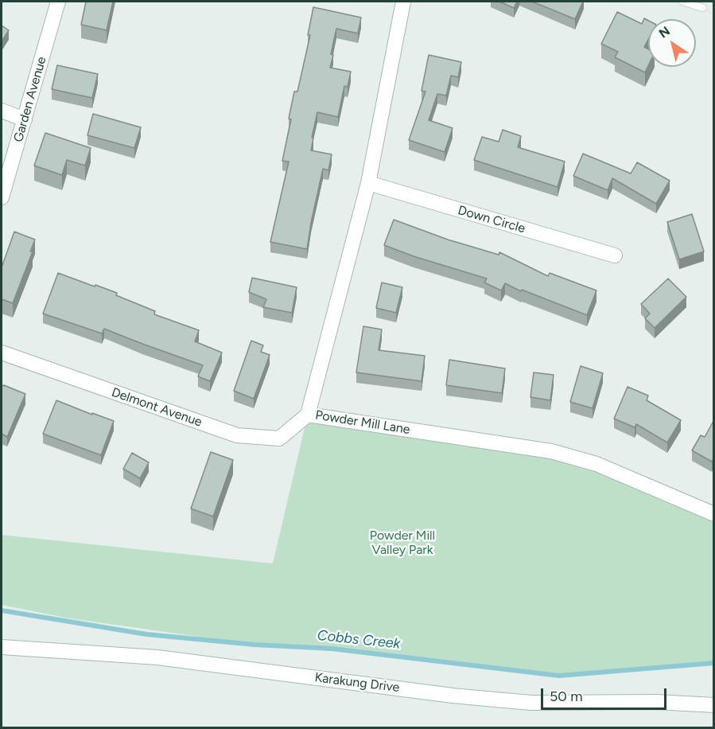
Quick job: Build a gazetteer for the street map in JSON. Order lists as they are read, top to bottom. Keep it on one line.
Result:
{"streets":{"street":["Garden Avenue","Down Circle","Delmont Avenue","Powder Mill Lane","Karakung Drive"]},"crossings":[["Down Circle","Powder Mill Lane"],["Delmont Avenue","Powder Mill Lane"]],"water":["Cobbs Creek"],"parks":["Powder Mill Valley Park"],"scale_bar":"50 m","north":"top left"}
